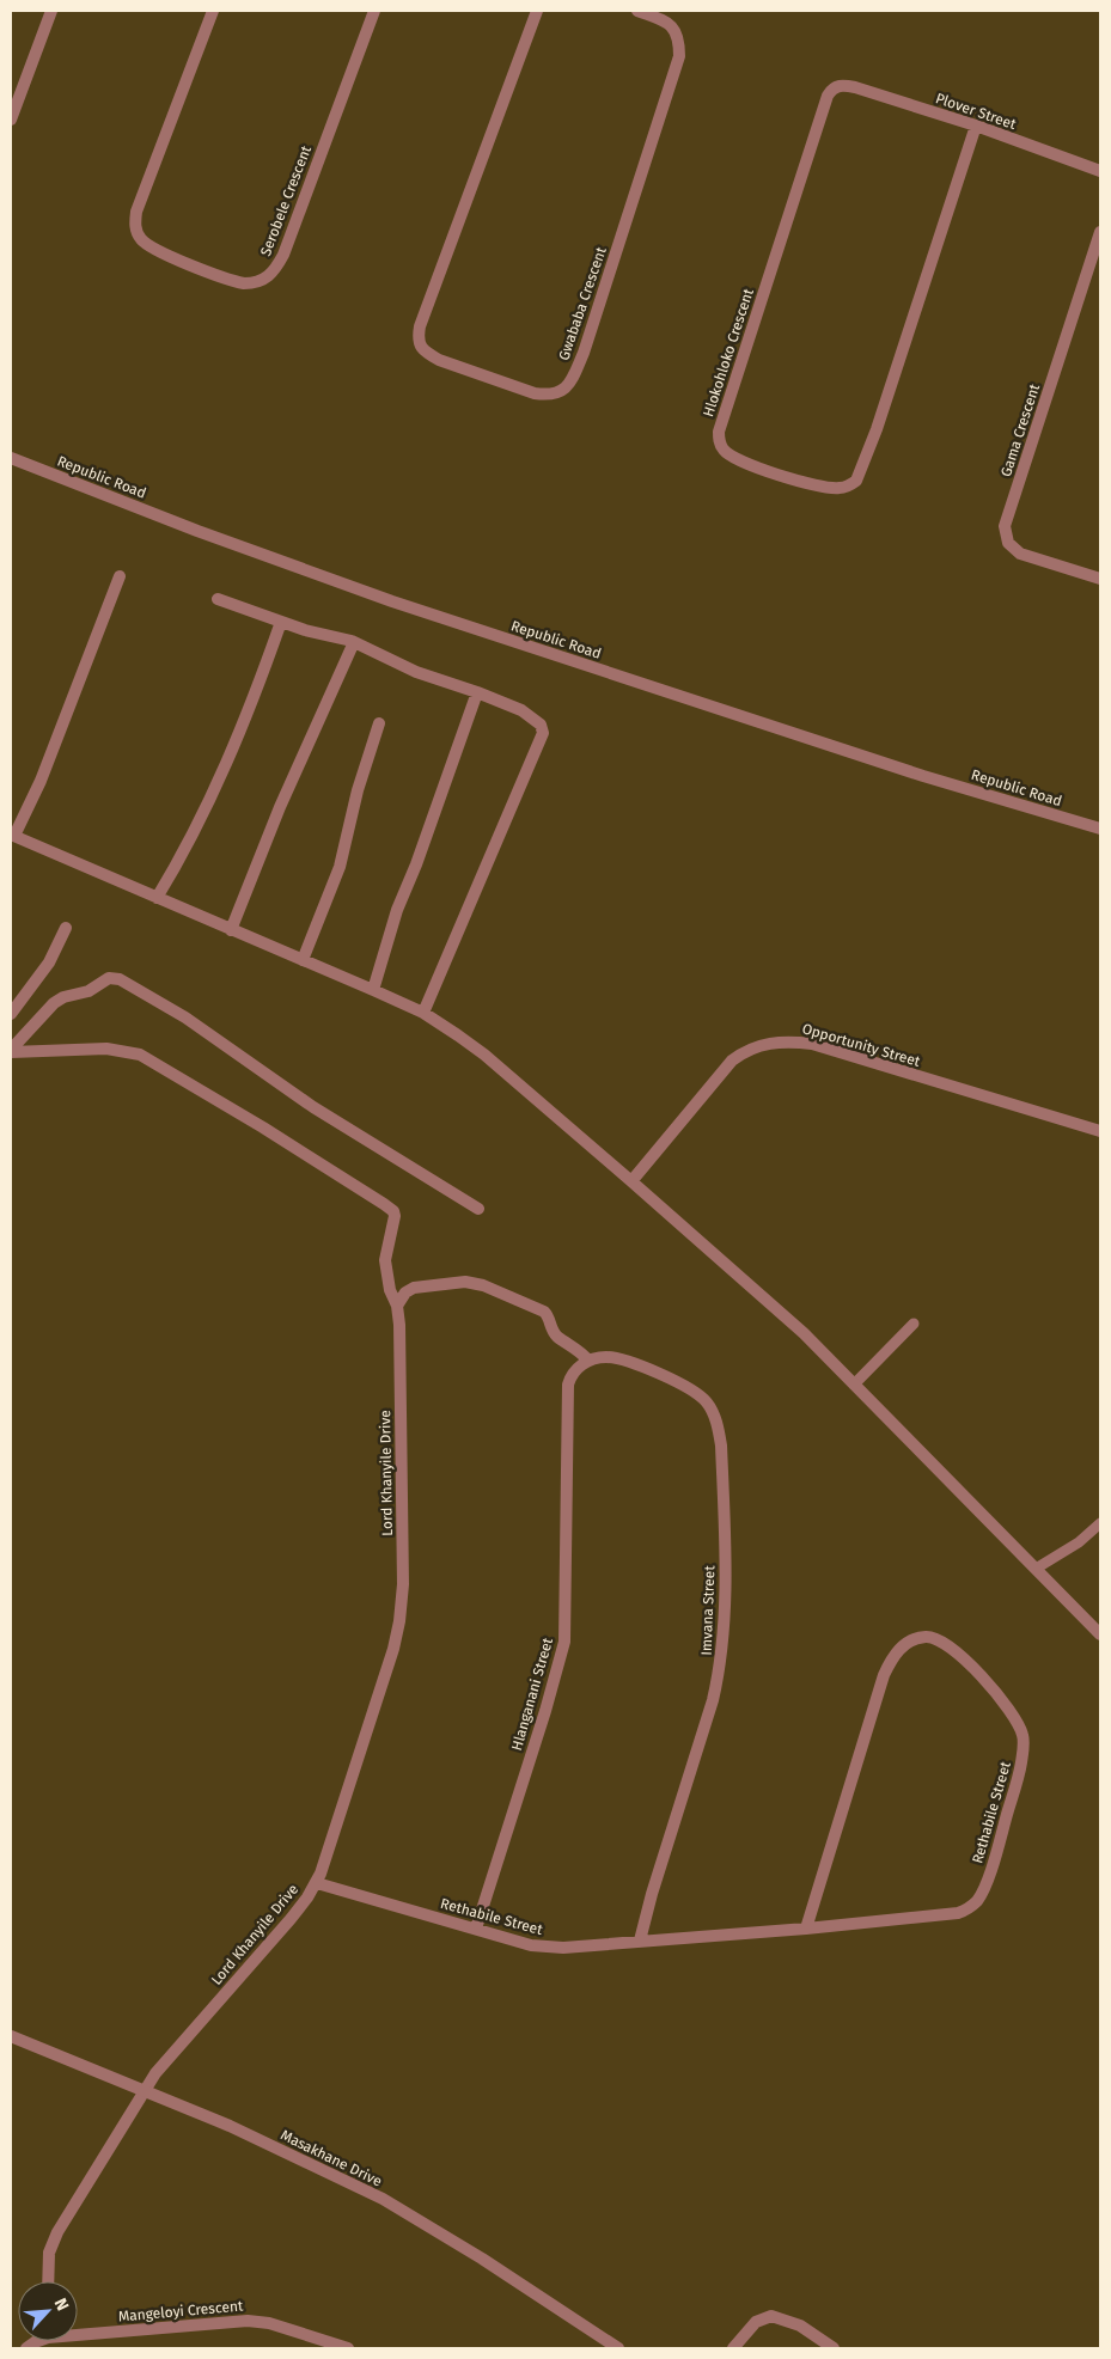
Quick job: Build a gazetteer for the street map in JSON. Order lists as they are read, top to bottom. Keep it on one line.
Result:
{"streets":{"street":["Plover Street","Serobele Crescent","Gwababa Crescent","Hlokohloko Crescent","Gama Crescent","Republic Road","Opportunity Street","Lord Khanyile Drive","Imvana Street","Hlanganani Street","Rethabile Street","Masakhane Drive","Mangeloyi Crescent"]},"crossings":[["Plover Street","Hlokohloko Crescent"],["Lord Khanyile Drive","Rethabile Street"],["Lord Khanyile Drive","Masakhane Drive"],["Imvana Street","Hlanganani Street"],["Imvana Street","Rethabile Street"],["Hlanganani Street","Rethabile Street"]],"north":"top right"}
